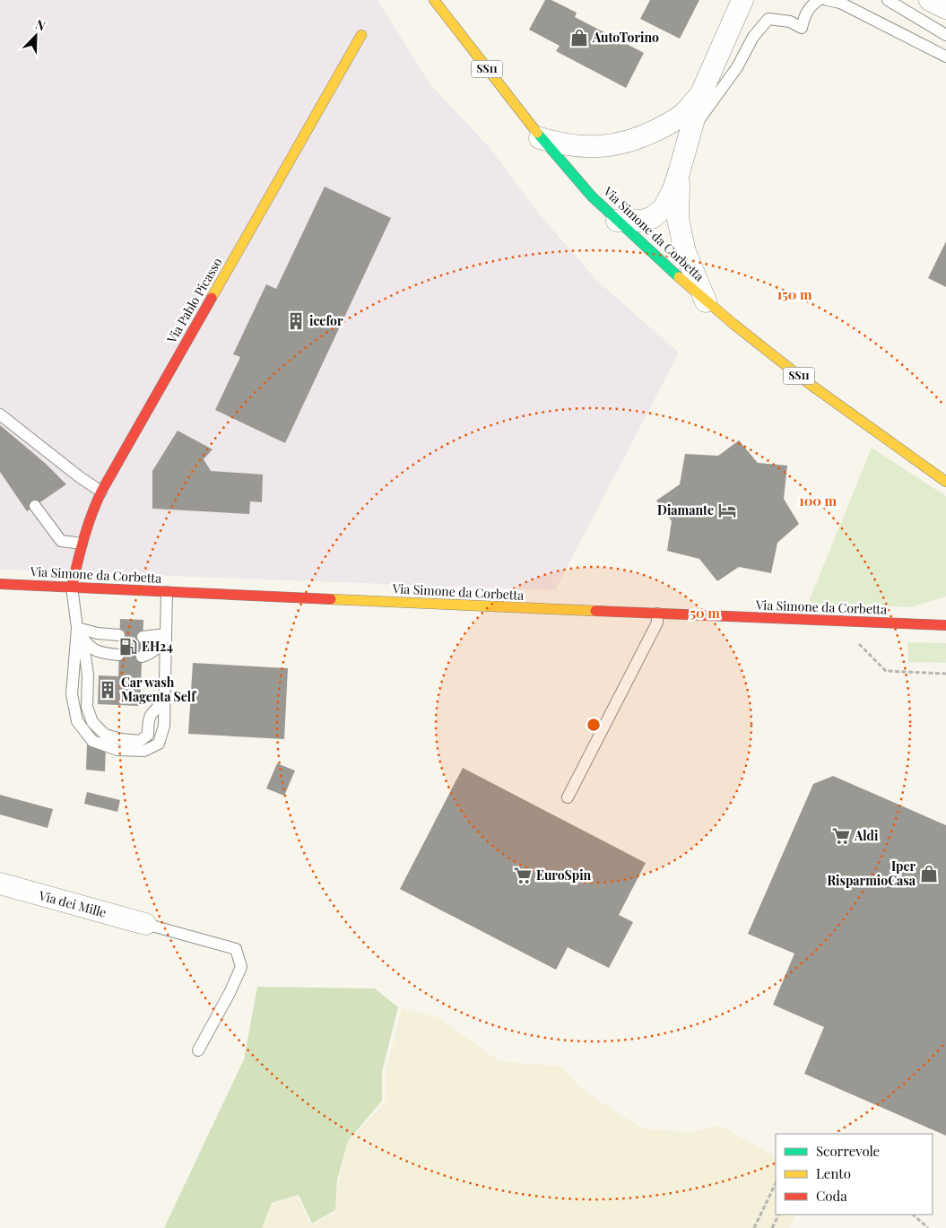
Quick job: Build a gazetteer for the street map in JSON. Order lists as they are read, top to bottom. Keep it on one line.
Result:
{"streets":{"street":["SS11","Via Simone da Corbetta","Via Pablo Picasso","Via dei Mille"]},"crossings":[["Via Simone da Corbetta","Via Pablo Picasso"]],"places":{"shop":["AutoTorino","Iper RisparmioCasa"],"building":["icefor","Car wash Magenta Self"],"hotel":["Diamante"],"fuel station":["EH24"],"supermarket":["Aldi","EuroSpin"]},"legend":["Scorrevole","Lento","Coda"],"north":"top right","rings":["150 m","100 m","50 m"]}
